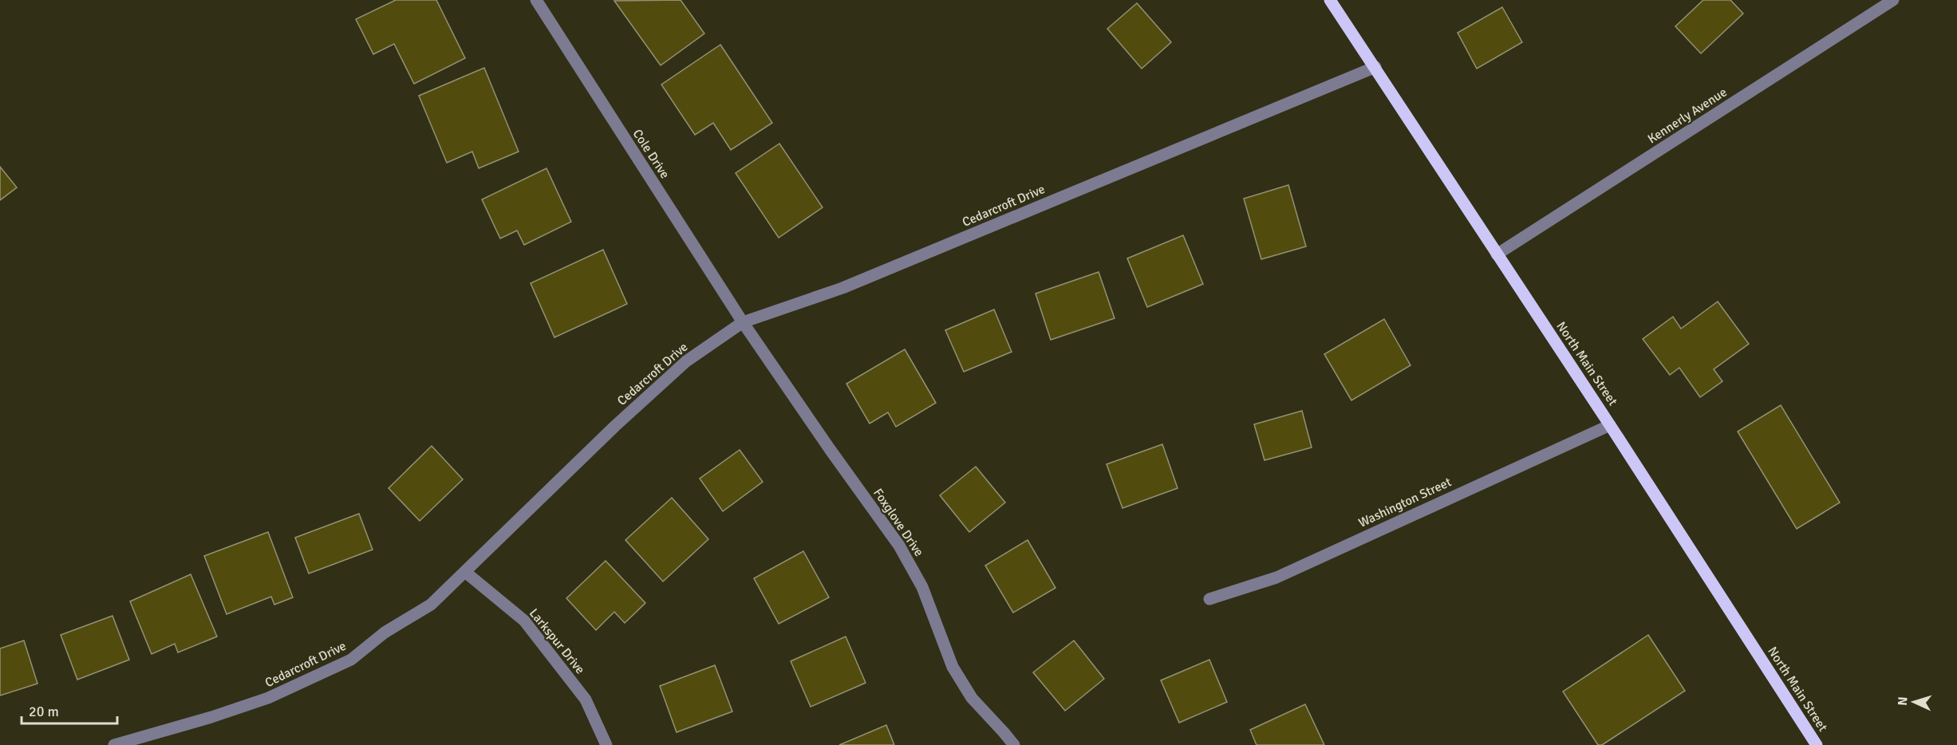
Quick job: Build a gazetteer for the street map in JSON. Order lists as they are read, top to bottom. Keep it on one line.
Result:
{"streets":{"main road":["North Main Street"],"street":["Kennerly Avenue","Cole Drive","Cedarcroft Drive","Washington Street","Foxglove Drive","Larkspur Drive"]},"crossings":[["Kennerly Avenue","North Main Street"],["Cole Drive","Cedarcroft Drive"],["Cole Drive","Foxglove Drive"],["Cedarcroft Drive","North Main Street"],["Cedarcroft Drive","Foxglove Drive"],["Cedarcroft Drive","Larkspur Drive"],["North Main Street","Washington Street"]],"scale_bar":"20 m","north":"left"}
